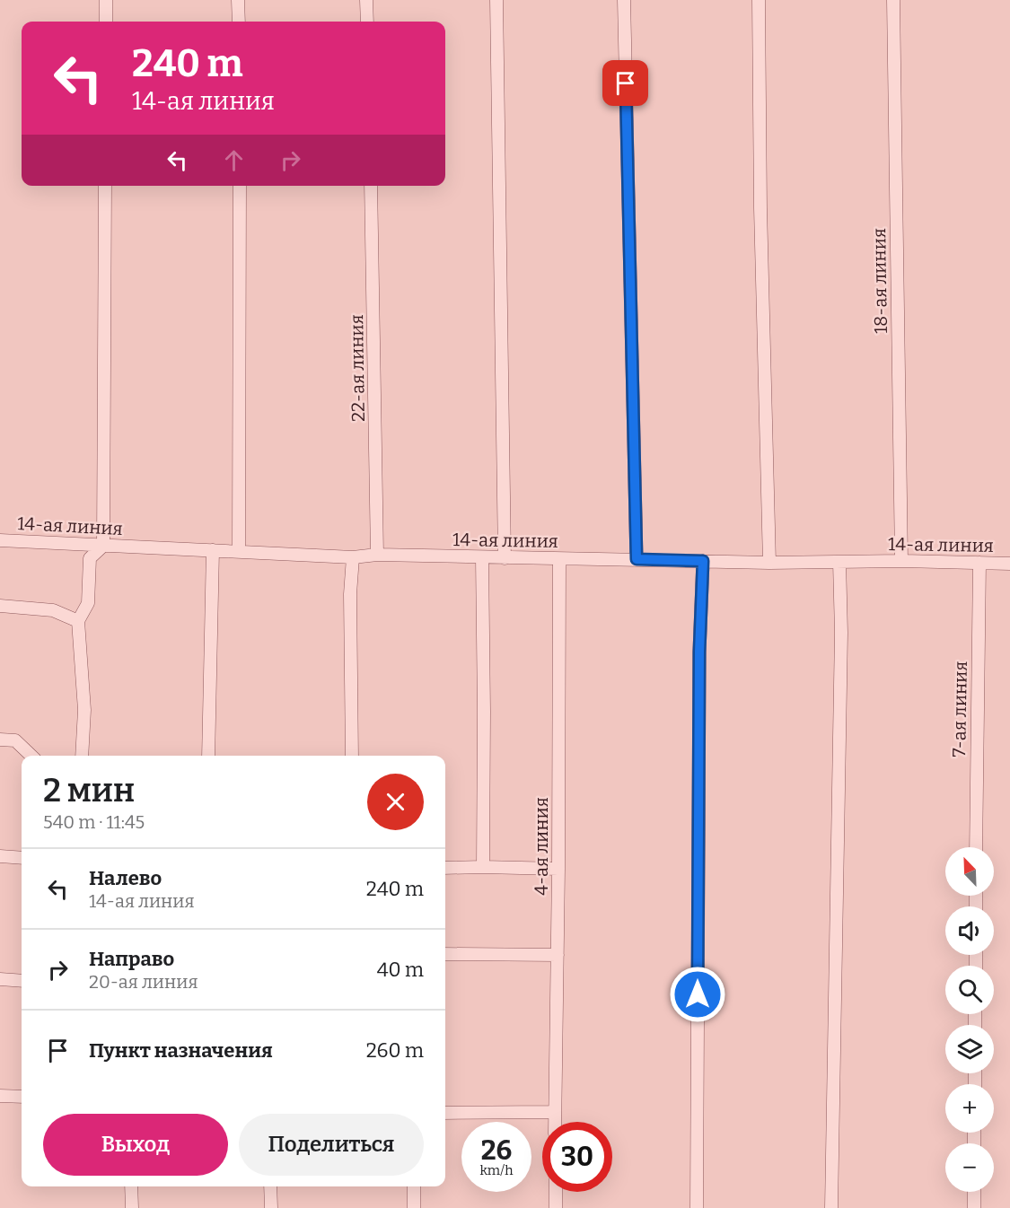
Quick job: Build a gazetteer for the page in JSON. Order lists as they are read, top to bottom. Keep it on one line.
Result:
{"streets":{"street":["18-ая линия","22-ая линия","14-ая линия","7-ая линия","4-ая линия"]},"crossings":[["18-ая линия","14-ая линия"],["22-ая линия","14-ая линия"],["14-ая линия","7-ая линия"],["14-ая линия","4-ая линия"]],"north":"top left","page":{"turn":["240 m","14-ая линия"],"heading":["2 мин","540 m · 11:45"],"map_buttons":["+","−"],"list":[{"name":"Налево","note":"14-ая линия","value":"240 m"},{"name":"Направо","note":"20-ая линия","value":"40 m"},{"name":"Пункт назначения","value":"260 m"}],"buttons":["Выход","Поделиться"],"speed":"26 km/h","limit":"30"}}
